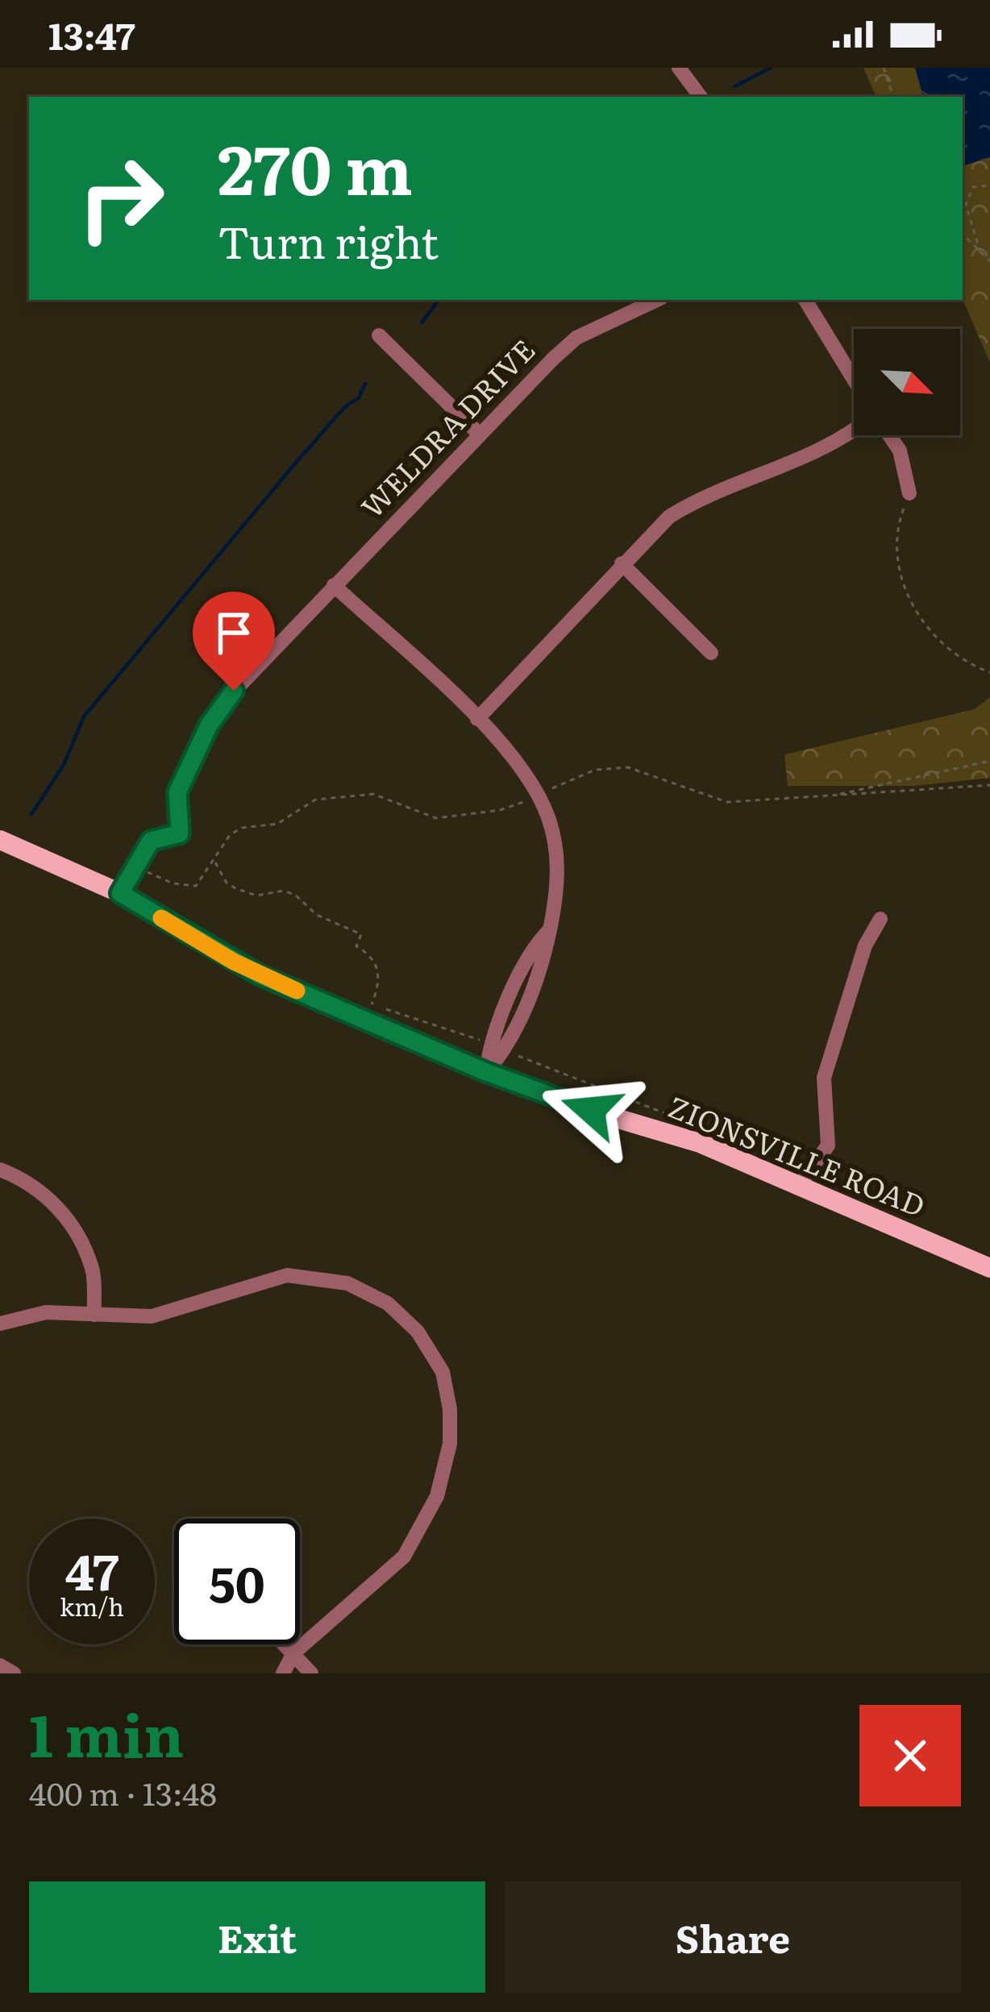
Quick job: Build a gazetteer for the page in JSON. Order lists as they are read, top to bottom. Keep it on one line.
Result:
{"streets":{"main road":["ZIONSVILLE ROAD"],"street":["WELDRA DRIVE"]},"north":"bottom right","page":{"status":"13:47","turn":["270 m","Turn right"],"speed":"47 km/h","limit":"50","heading":["1 min","400 m · 13:48"],"buttons":["Exit","Share"]}}
